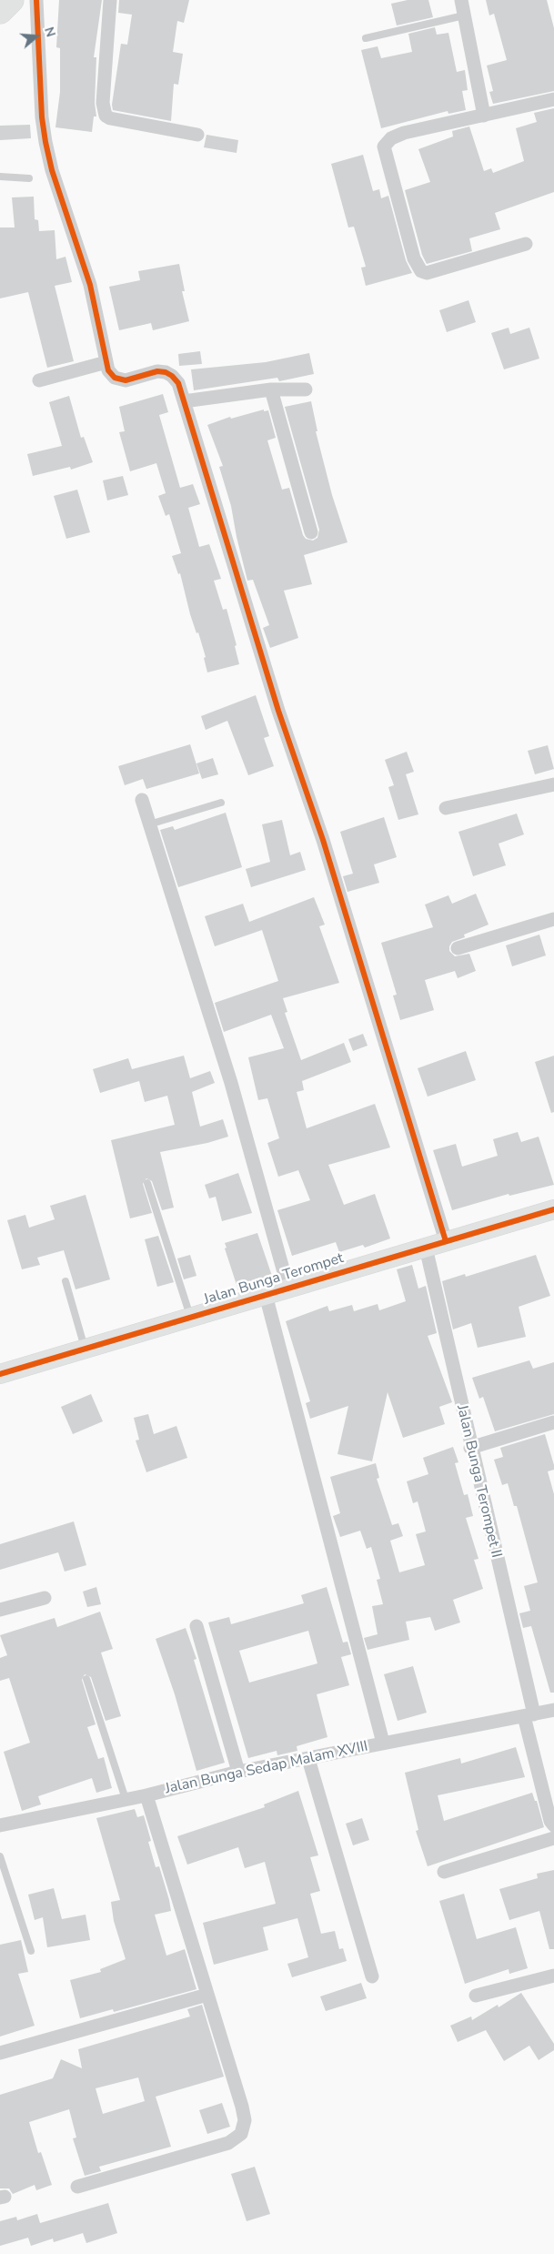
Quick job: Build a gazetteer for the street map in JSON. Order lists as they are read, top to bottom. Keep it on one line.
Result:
{"streets":{"street":["Jalan Bunga Terompet","Jalan Bunga Terompet II","Jalan Bunga Sedap Malam XVIII"]},"crossings":[["Jalan Bunga Terompet","Jalan Bunga Terompet II"],["Jalan Bunga Terompet II","Jalan Bunga Sedap Malam XVIII"]],"north":"right"}
